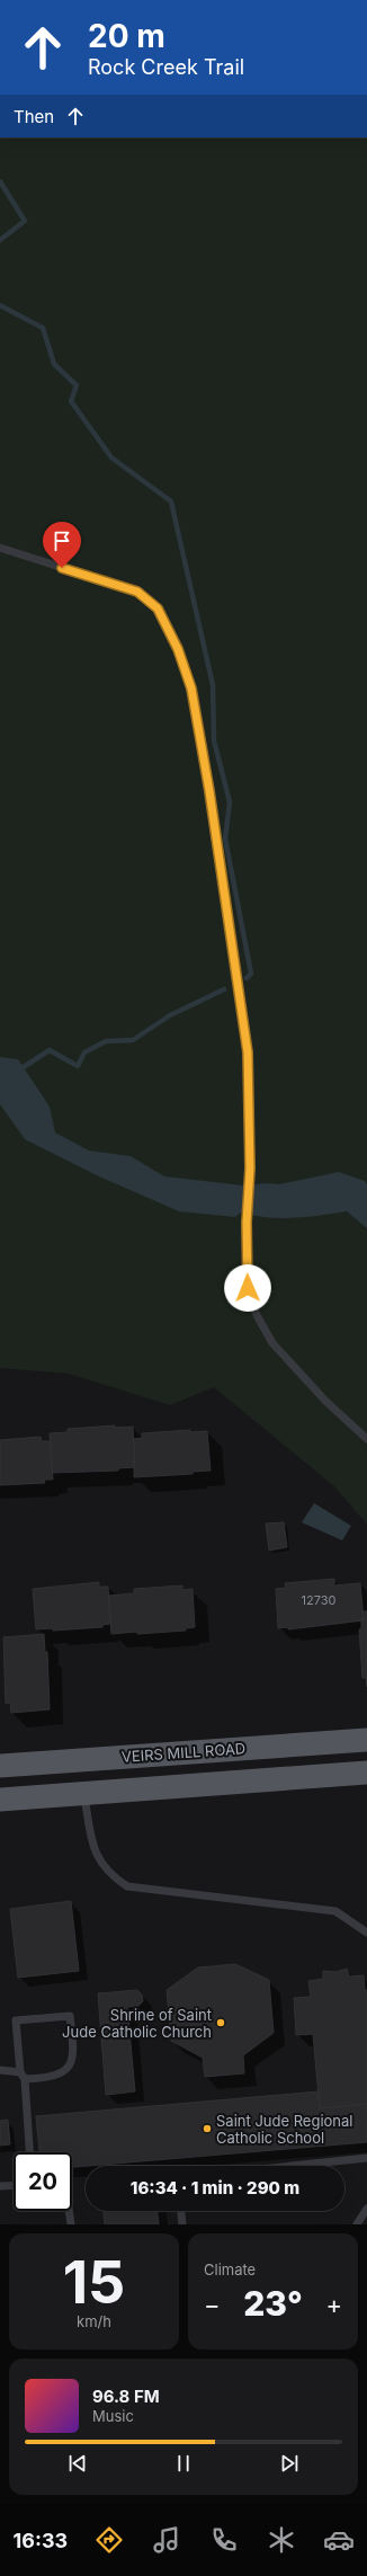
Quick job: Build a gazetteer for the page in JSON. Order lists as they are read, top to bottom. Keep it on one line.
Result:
{"streets":{"main road":["VEIRS MILL ROAD"]},"places":["Shrine of Saint Jude Catholic Church","Saint Jude Regional Catholic School"],"house_numbers":["12730"],"page":{"turn":["20 m","Rock Creek Trail"],"then":"Then","limit":"20","trip":"16:34 · 1 min · 290 m","tile":[["15","km/h"],"Climate"],"heat":["−","23°","+"],"song":["96.8 FM","Music"],"tabs":"16:33"}}
